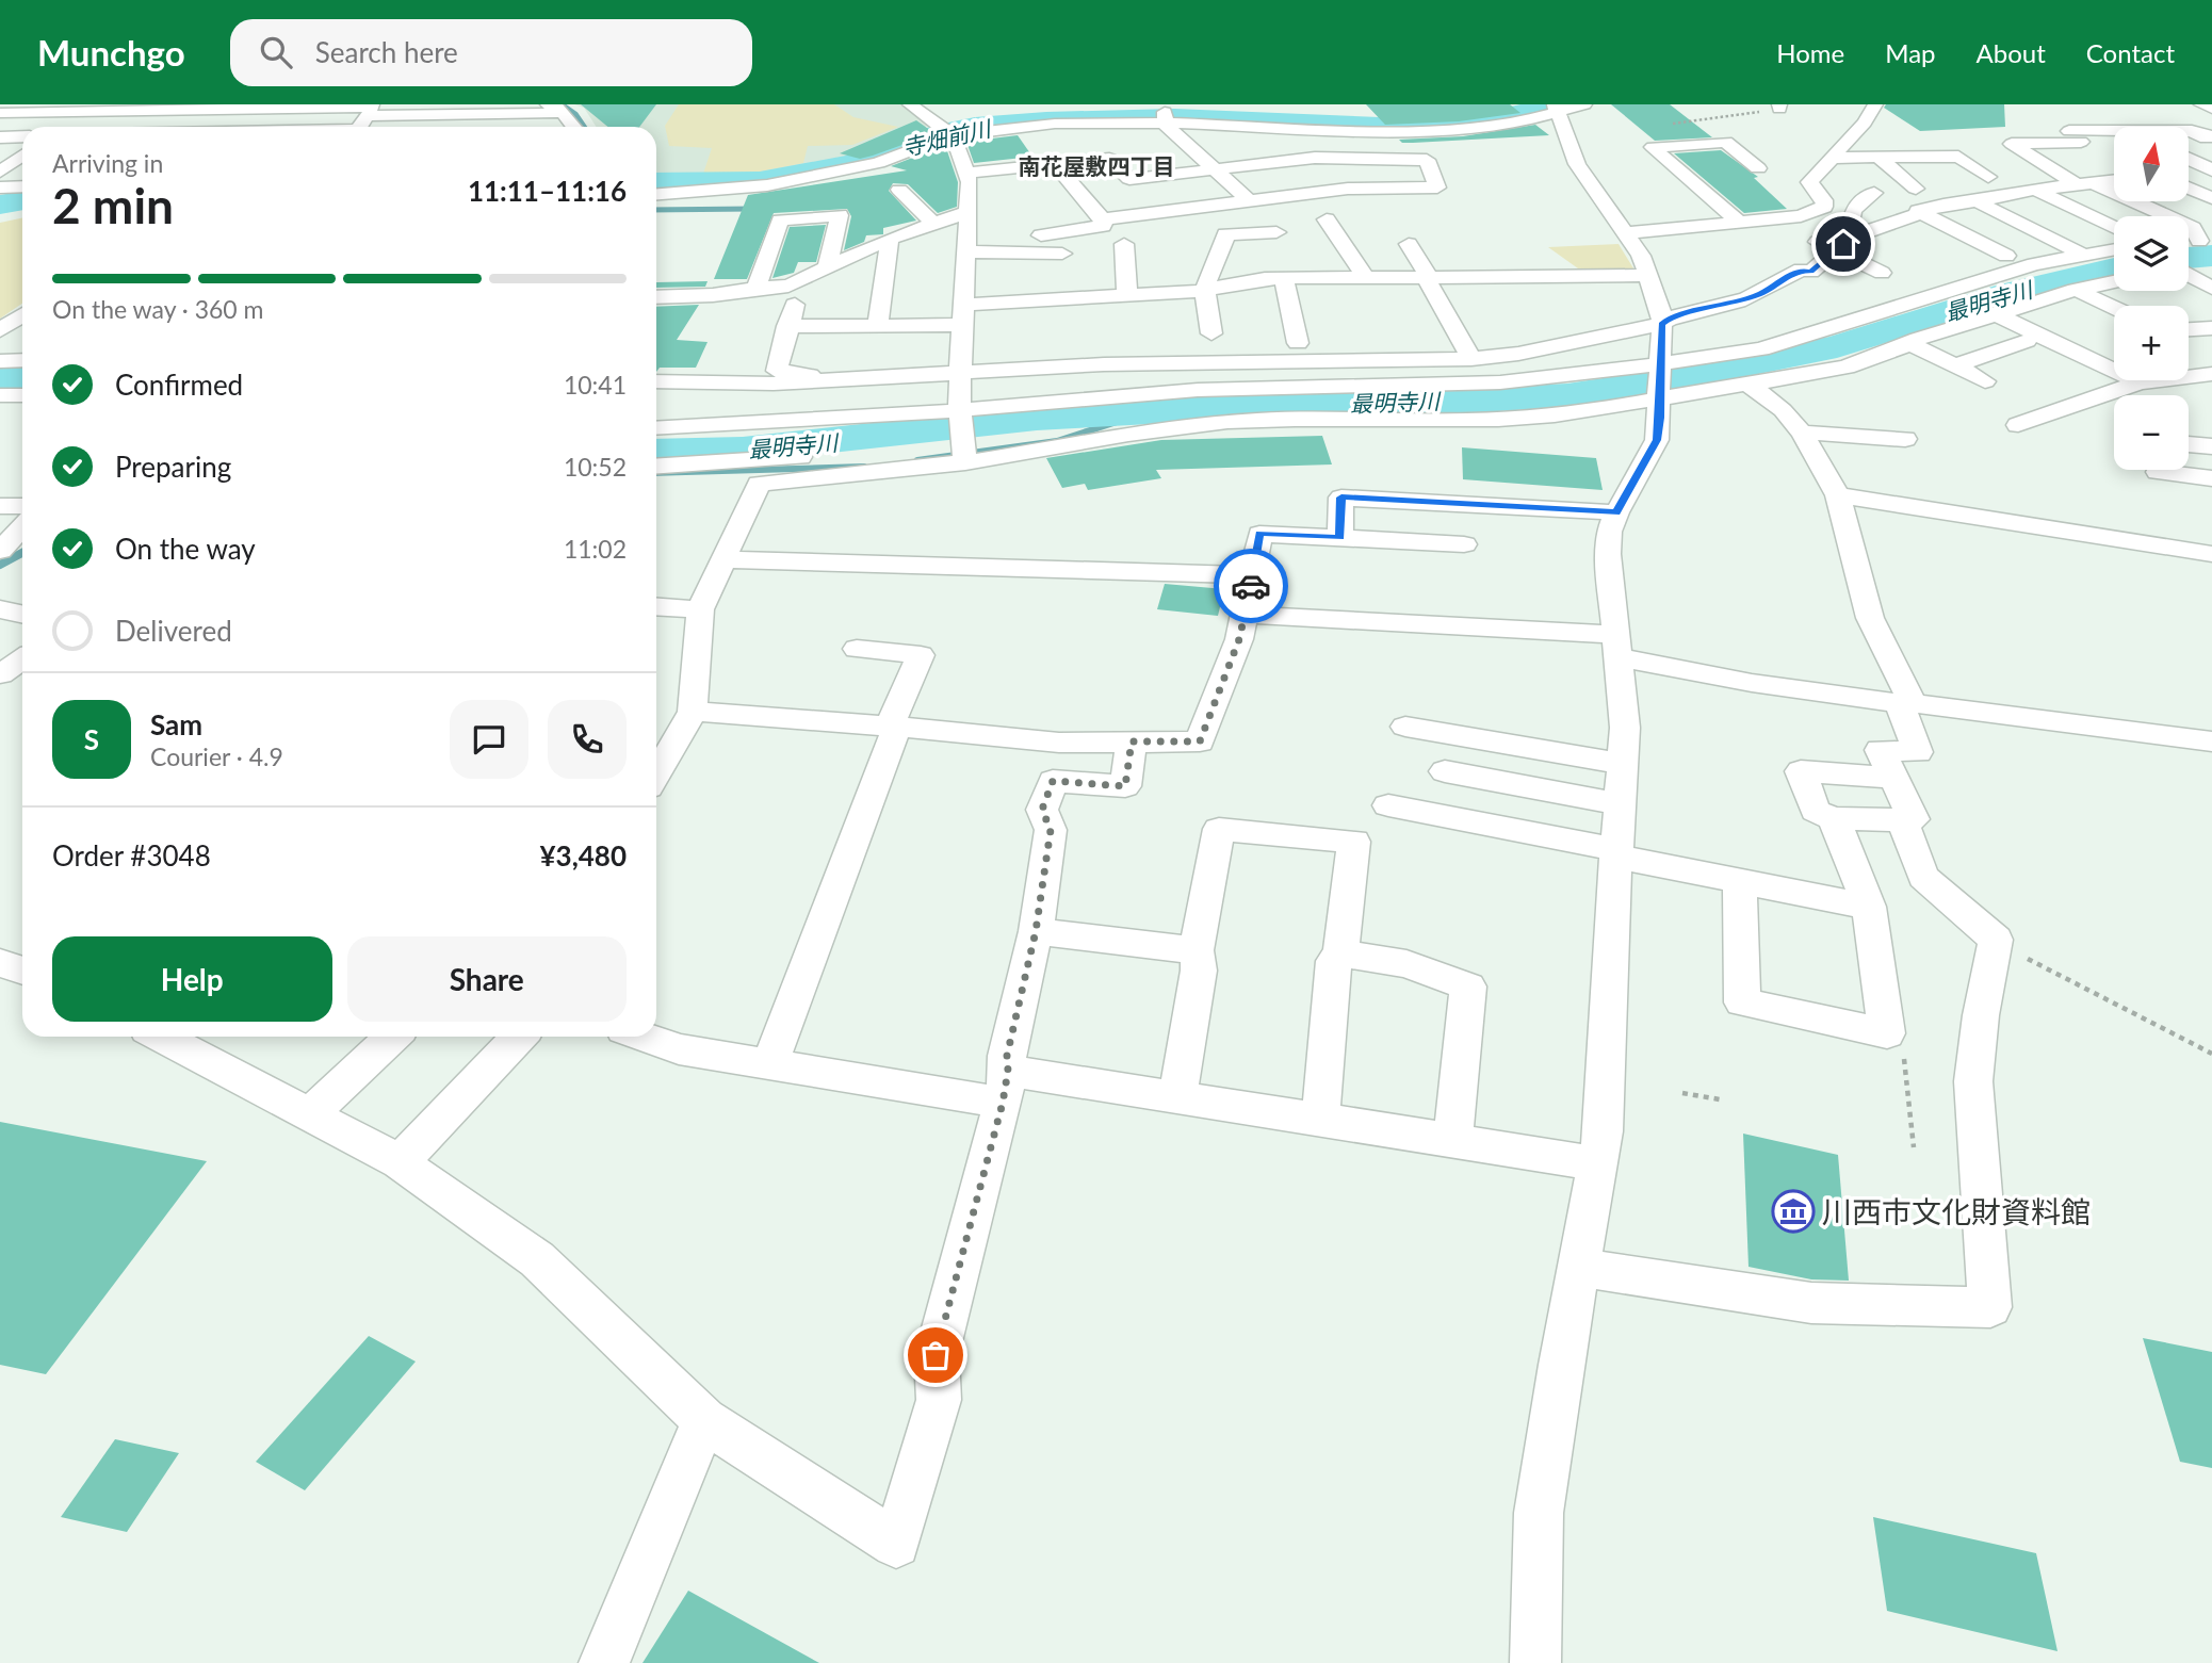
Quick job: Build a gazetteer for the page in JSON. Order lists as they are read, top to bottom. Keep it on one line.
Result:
{"districts":["南花屋敷四丁目"],"water":["寺畑前川","最明寺川"],"places":{"museum":["川西市文化財資料館"]},"north":"top","page":{"header":"Munchgo","search":"Search here","nav":["Home","Map","About","Contact"],"map_buttons":["+","−"],"heading":["2 min","Arriving in","11:11–11:16"],"panel":["Sam","Courier · 4.9","Order #3048","¥3,480"],"bar":"On the way · 360 m","list":[["Confirmed","10:41"],["Preparing","10:52"],["On the way","11:02"],"Delivered"],"round":"S","buttons":["Help","Share"]}}
